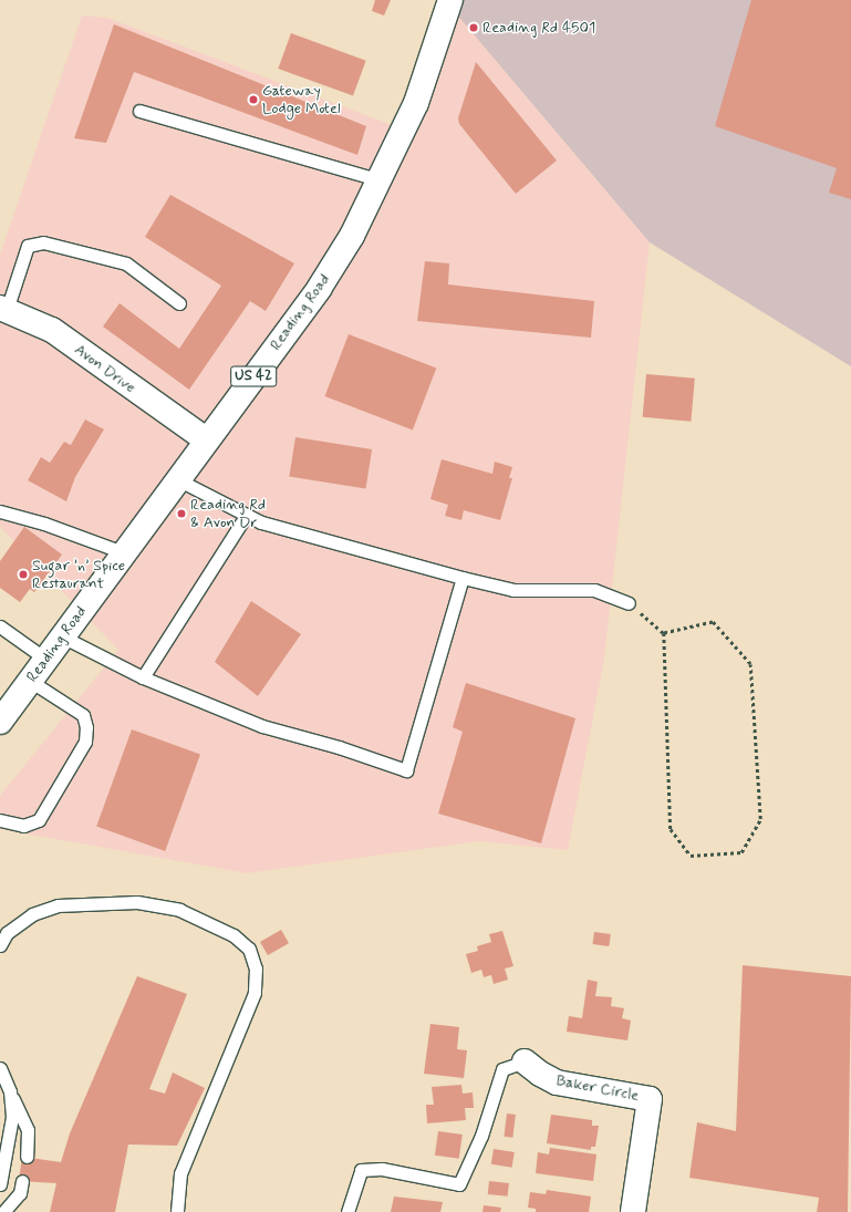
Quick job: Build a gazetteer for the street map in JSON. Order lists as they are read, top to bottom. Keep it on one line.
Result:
{"streets":{"main road":["Reading Road","Avon Drive","US 42","Baker Circle"]},"crossings":[["Reading Road","Avon Drive"]],"places":["Reading Rd 4501","Gateway Lodge Motel","Reading Rd & Avon Dr","Sugar ’n’ Spice Restaurant"]}
